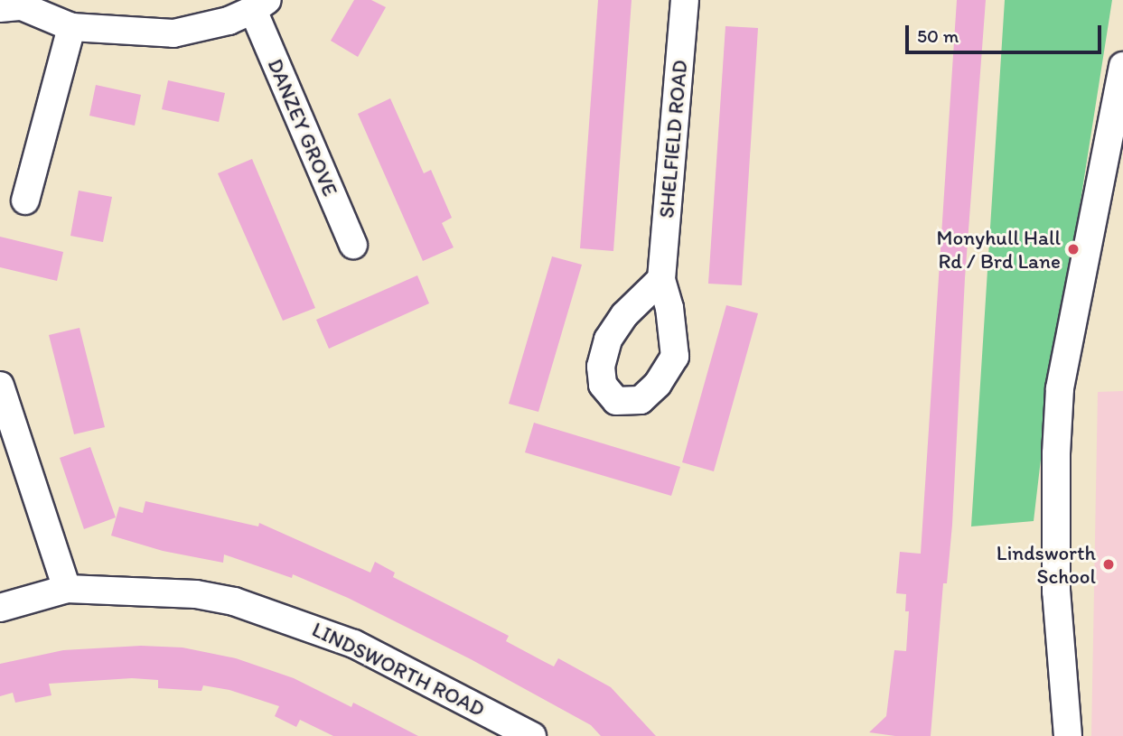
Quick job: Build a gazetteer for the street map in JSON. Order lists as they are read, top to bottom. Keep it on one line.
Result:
{"streets":{"street":["DANZEY GROVE","SHELFIELD ROAD","LINDSWORTH ROAD"]},"places":["Monyhull Hall Rd / Brd Lane","Lindsworth School"],"scale_bar":"50 m"}
